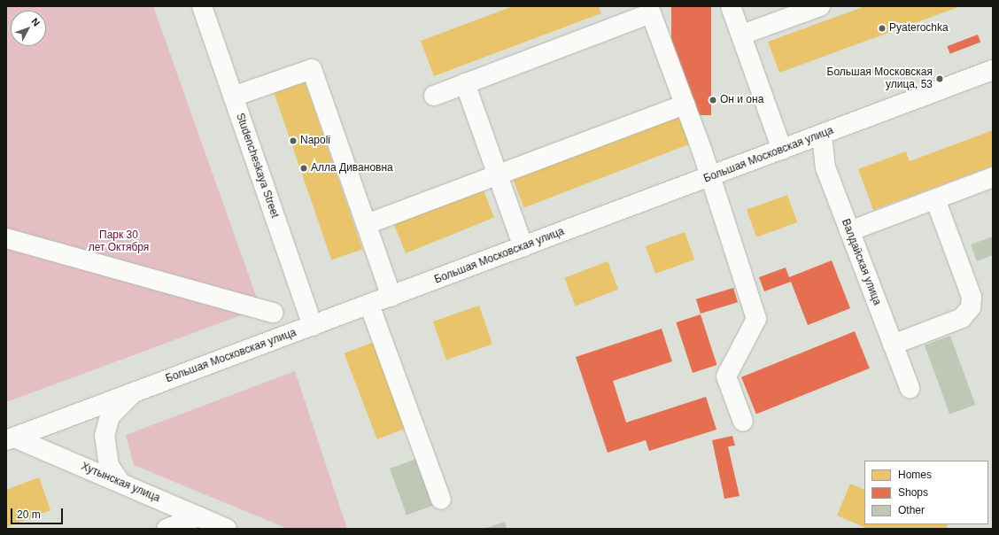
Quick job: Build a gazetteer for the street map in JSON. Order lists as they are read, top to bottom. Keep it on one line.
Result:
{"streets":{"main road":["Большая Московская улица","Studencheskaya Street","Валдайская улица","Хутынская улица"]},"crossings":[["Большая Московская улица","Studencheskaya Street"],["Большая Московская улица","Валдайская улица"],["Большая Московская улица","Хутынская улица"]],"parks":["Парк 30 лет Октября"],"places":["Pyaterochka","Большая Московская улица, 53","Он и она","Napoli","Алла Дивановна"],"legend":["Homes","Shops","Other"],"scale_bar":"20 m","north":"top right"}
